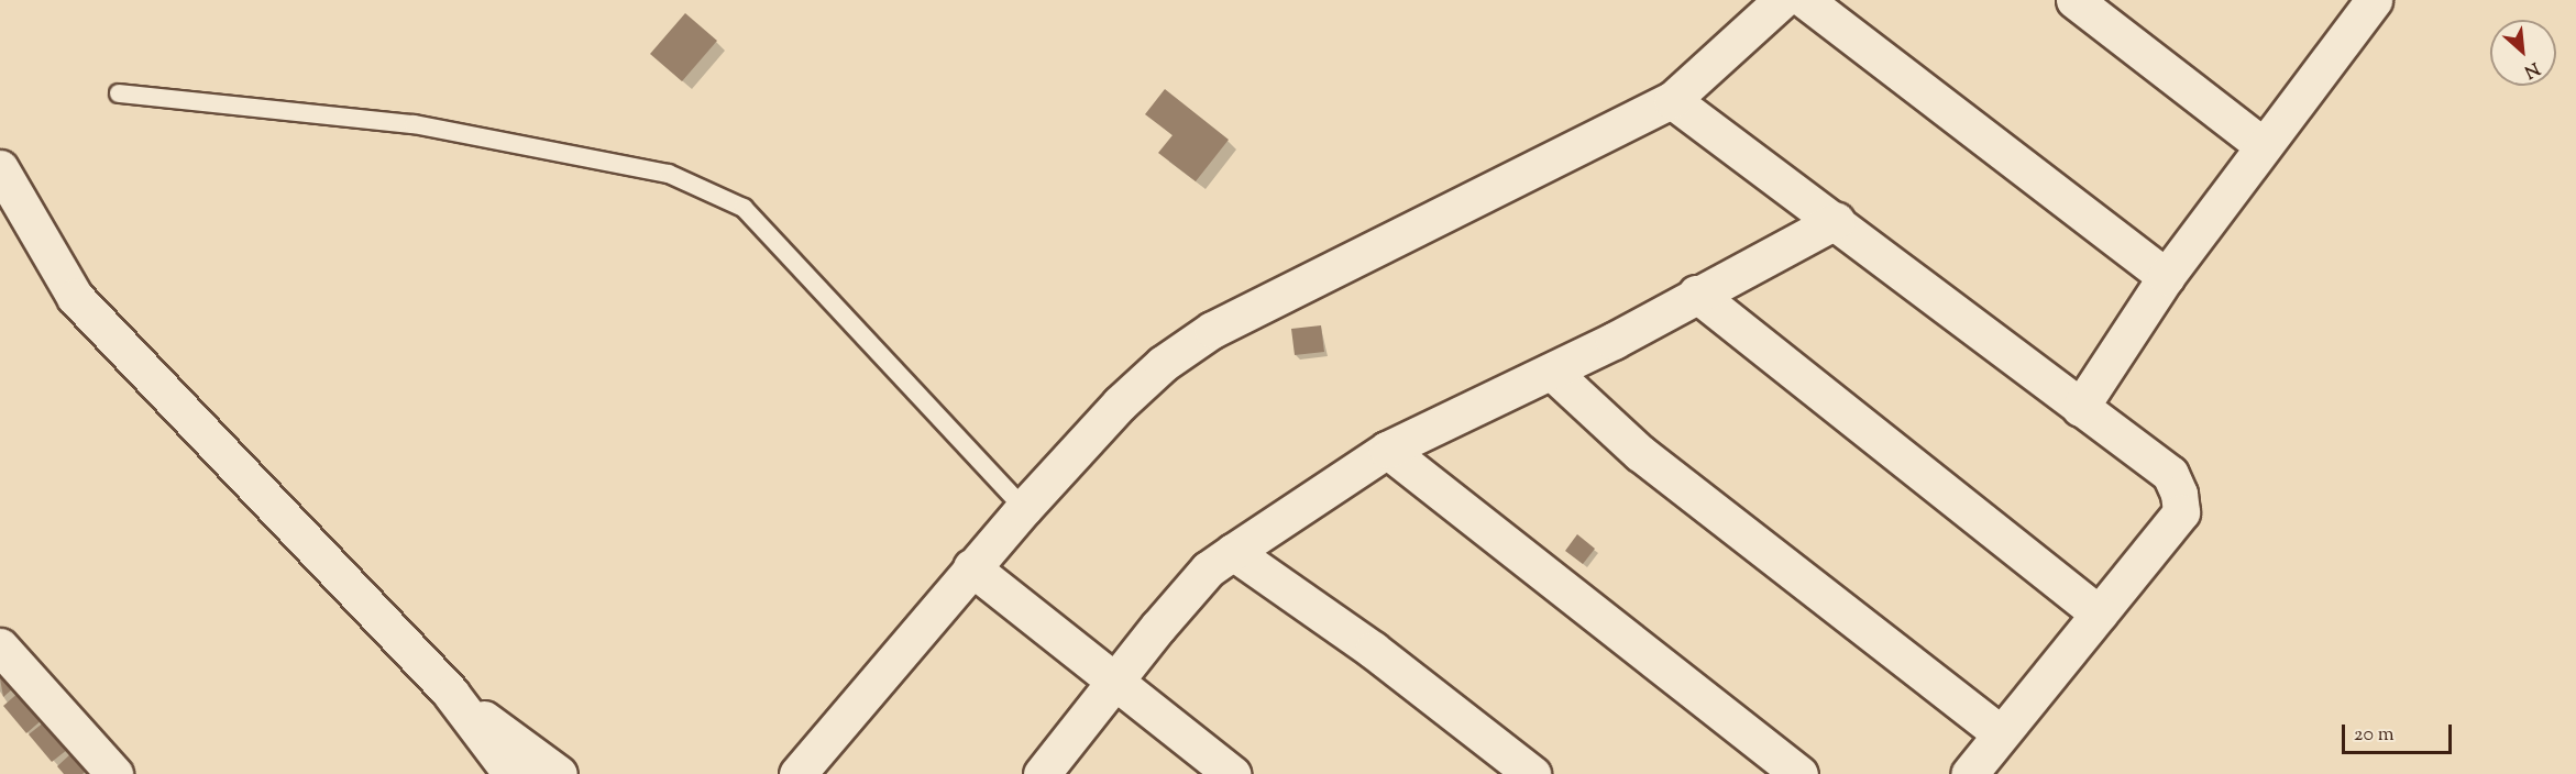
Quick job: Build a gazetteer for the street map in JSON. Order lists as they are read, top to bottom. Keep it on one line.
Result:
{"scale_bar":"20 m","north":"bottom right"}
